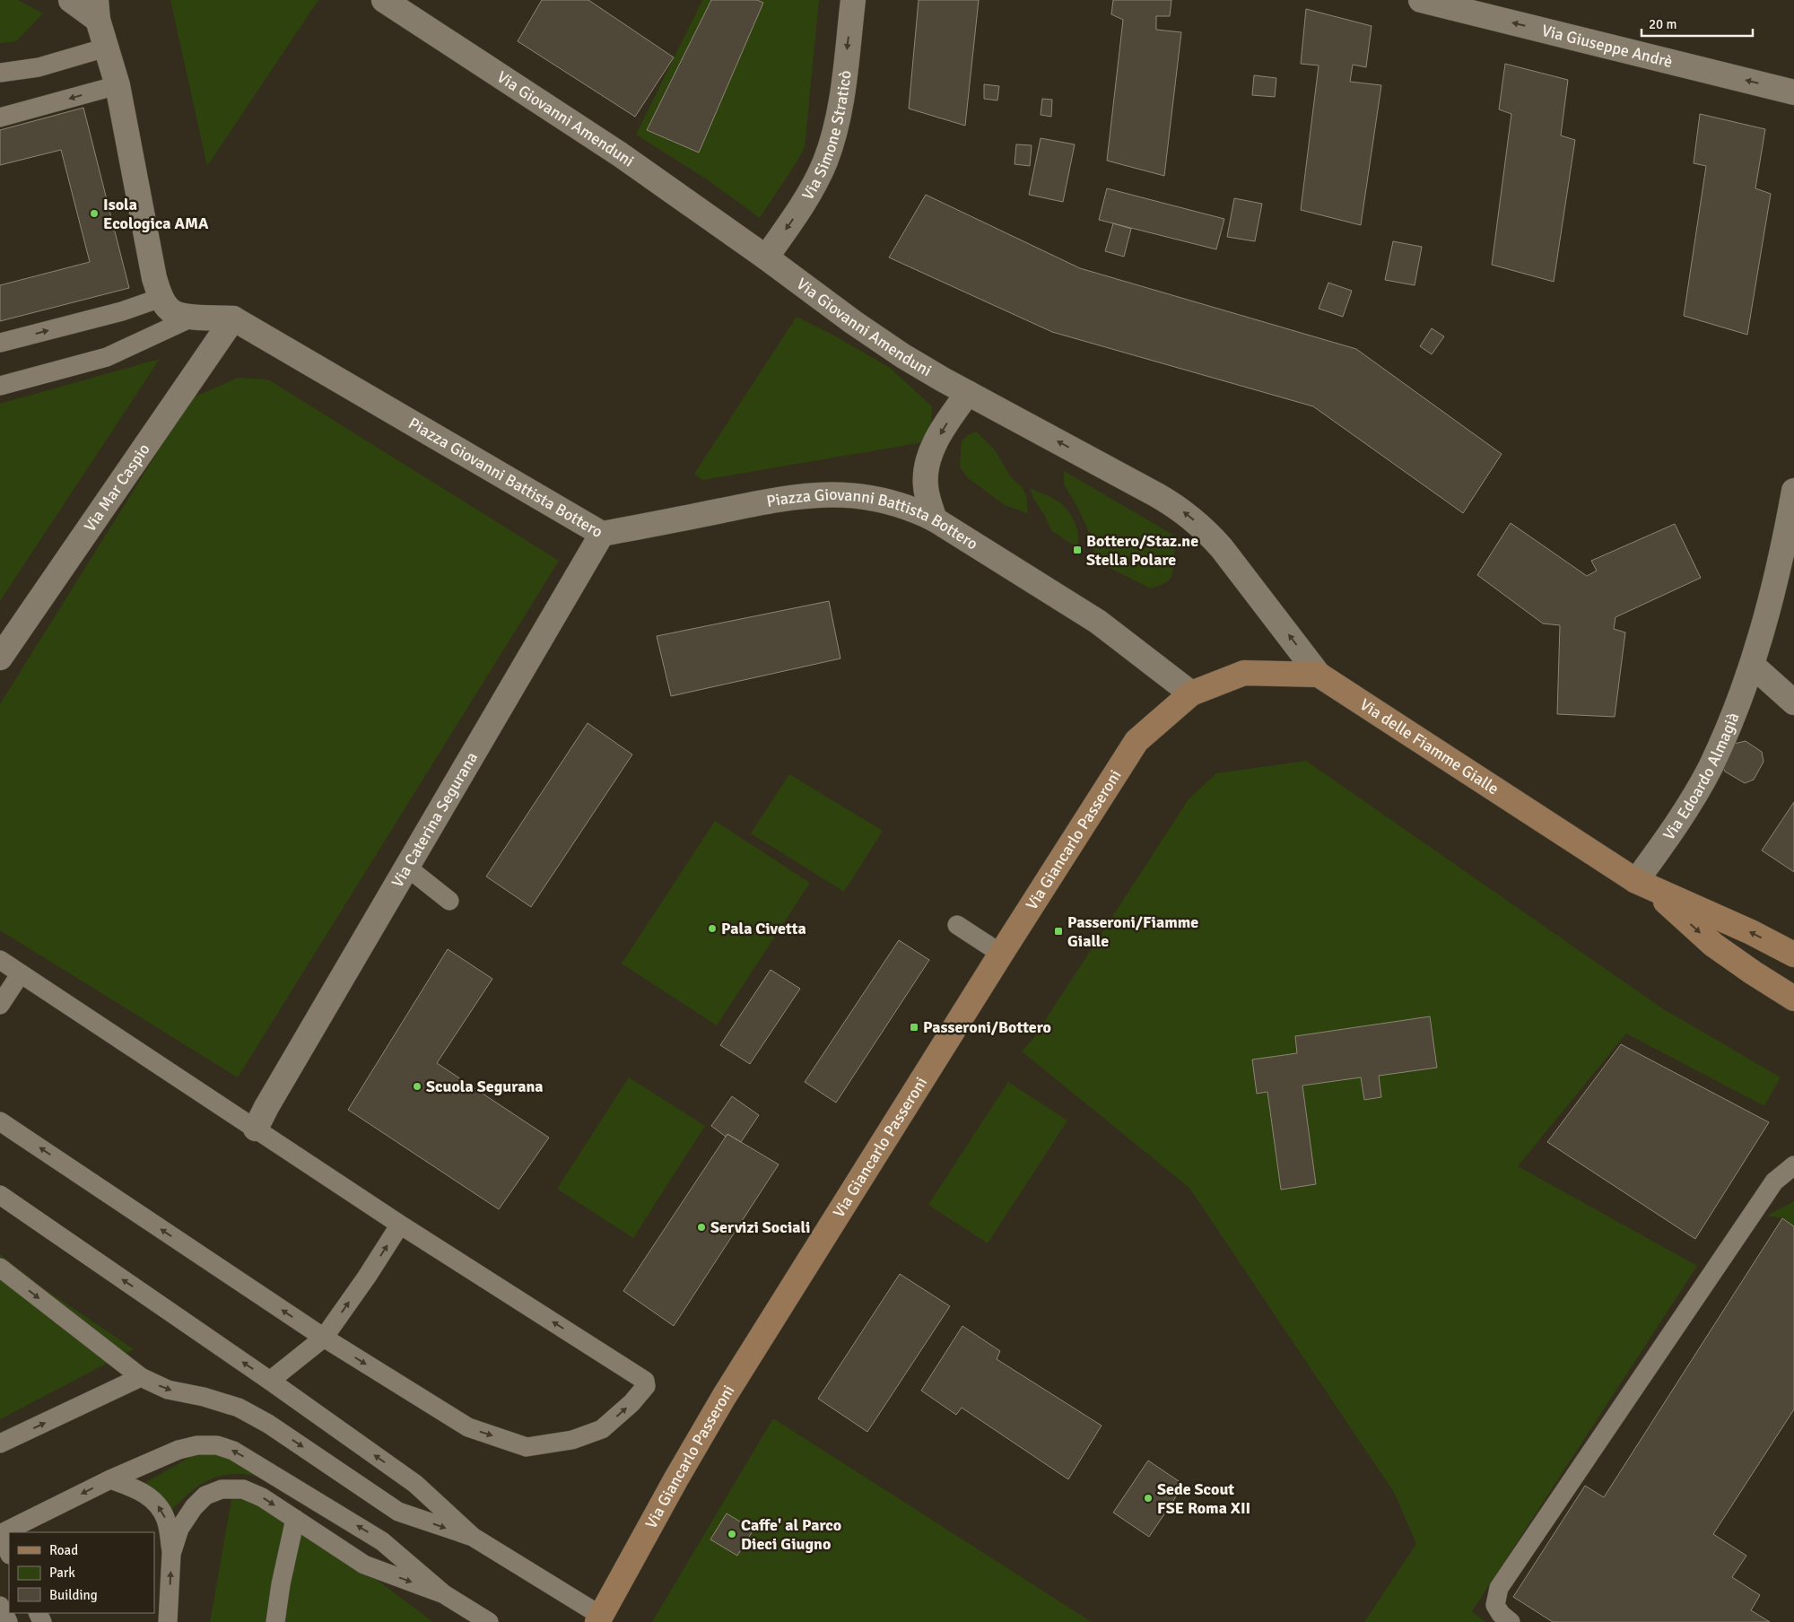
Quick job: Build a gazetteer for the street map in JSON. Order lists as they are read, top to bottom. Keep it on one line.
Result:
{"streets":{"street":["Via Giuseppe Andrè","Via Giovanni Amenduni","Via Simone Straticò","Piazza Giovanni Battista Bottero","Via Mar Caspio","Via delle Fiamme Gialle","Via Edoardo Almagià","Via Caterina Segurana","Via Giancarlo Passeroni"]},"crossings":[["Via Giovanni Amenduni","Via Simone Straticò"],["Via Giovanni Amenduni","Via delle Fiamme Gialle"],["Piazza Giovanni Battista Bottero","Via Mar Caspio"],["Piazza Giovanni Battista Bottero","Via Caterina Segurana"],["Piazza Giovanni Battista Bottero","Via Giancarlo Passeroni"],["Via delle Fiamme Gialle","Via Edoardo Almagià"]],"one_way":["Via Giuseppe Andrè","Via Giovanni Amenduni","Via Simone Straticò"],"places":{"other":["Isola Ecologica AMA","Pala Civetta","Scuola Segurana","Servizi Sociali","Sede Scout FSE Roma XII","Caffe' al Parco Dieci Giugno"],"transit":["Bottero/Staz.ne Stella Polare","Passeroni/Fiamme Gialle","Passeroni/Bottero"]},"legend":["Road","Park","Building"],"scale_bar":"20 m"}
